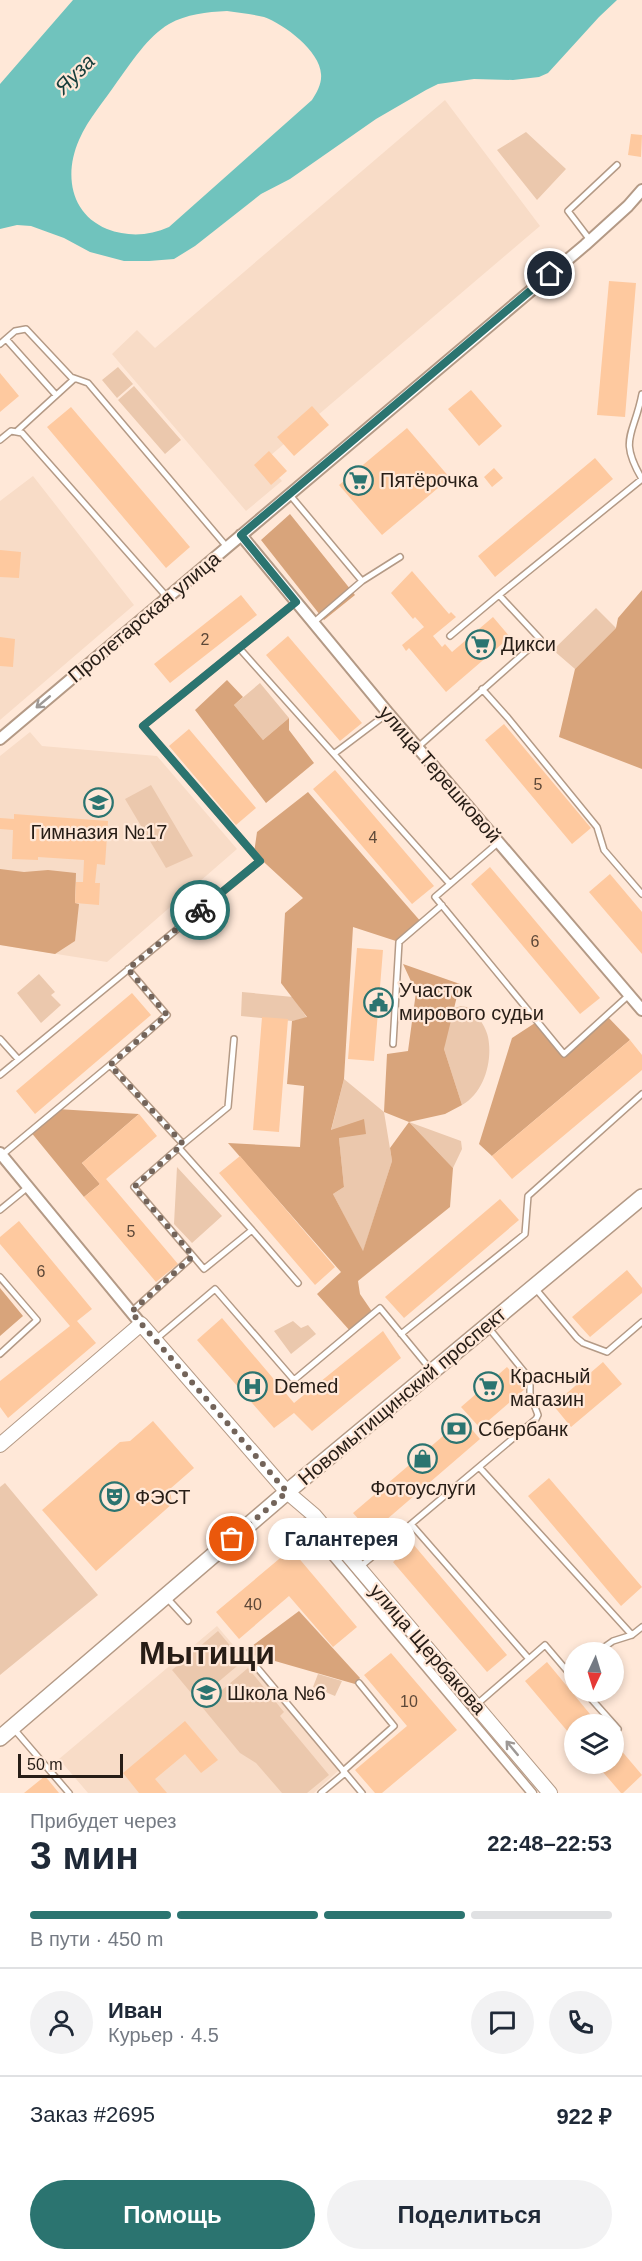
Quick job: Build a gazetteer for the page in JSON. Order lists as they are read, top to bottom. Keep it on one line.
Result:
{"streets":{"main road":["Новомытищинский проспект"],"street":["Пролетарская улица","улица Терешковой","улица Щербакова"]},"crossings":[["Пролетарская улица","улица Терешковой"],["Новомытищинский проспект","улица Щербакова"]],"districts":["Мытищи"],"water":["Яуза"],"places":{"supermarket":["Пятёрочка","Дикси","Красный магазин"],"school or university":["Гимназия №17","Школа №6"],"public building":["Участок мирового судьи"],"hospital":["Demed"],"bank":["Сбербанк"],"shop":["Фотоуслуги"],"theatre":["ФЭСТ"],"other":["Галантерея"]},"house_numbers":["2","5","4","6","5","6","40","10"],"scale_bar":"50 m","north":"bottom","page":{"bubble":"Галантерея","scale":"50 m","heading":["3 мин","Прибудет через","22:48–22:53"],"panel":["Иван","Курьер · 4.5","Заказ #2695","922 ₽"],"bar":"В пути · 450 m","buttons":["Помощь","Поделиться"]}}
